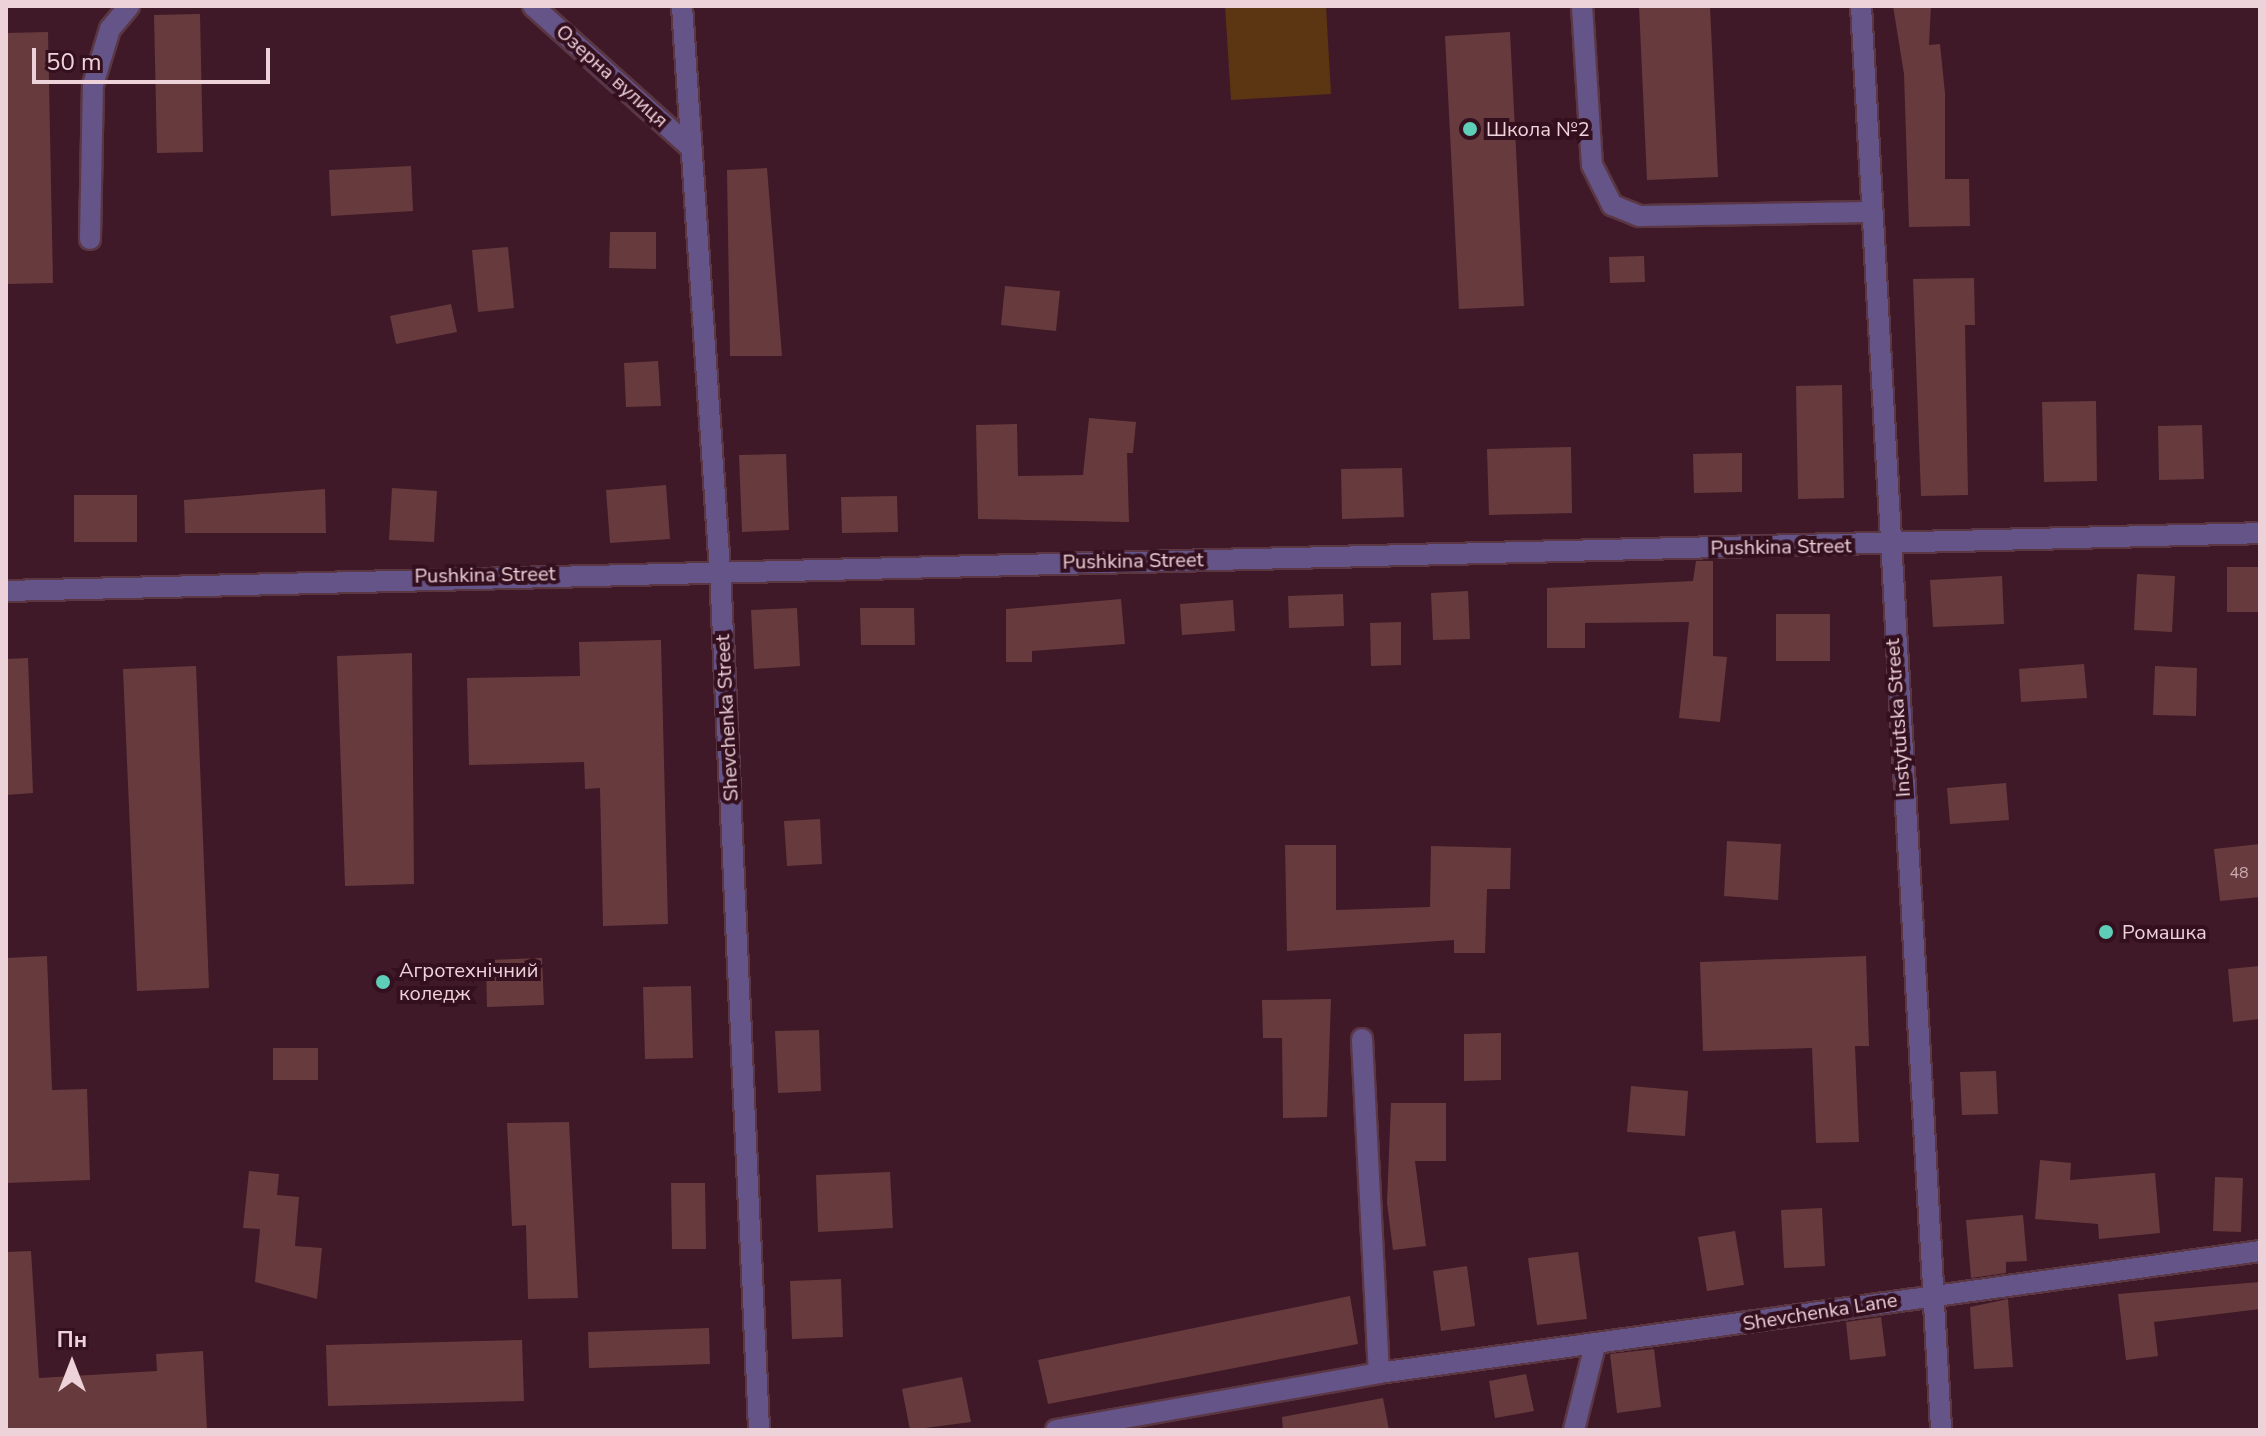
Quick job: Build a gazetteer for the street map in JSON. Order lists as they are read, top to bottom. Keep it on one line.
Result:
{"streets":{"street":["Озерна вулиця","Pushkina Street","Shevchenka Street","Instytutska Street","Shevchenka Lane"]},"crossings":[["Озерна вулиця","Shevchenka Street"],["Pushkina Street","Shevchenka Street"],["Pushkina Street","Instytutska Street"],["Instytutska Street","Shevchenka Lane"]],"places":["Школа №2","Ромашка","Агротехнічний коледж"],"house_numbers":["48"],"scale_bar":"50 m","north":"top"}
